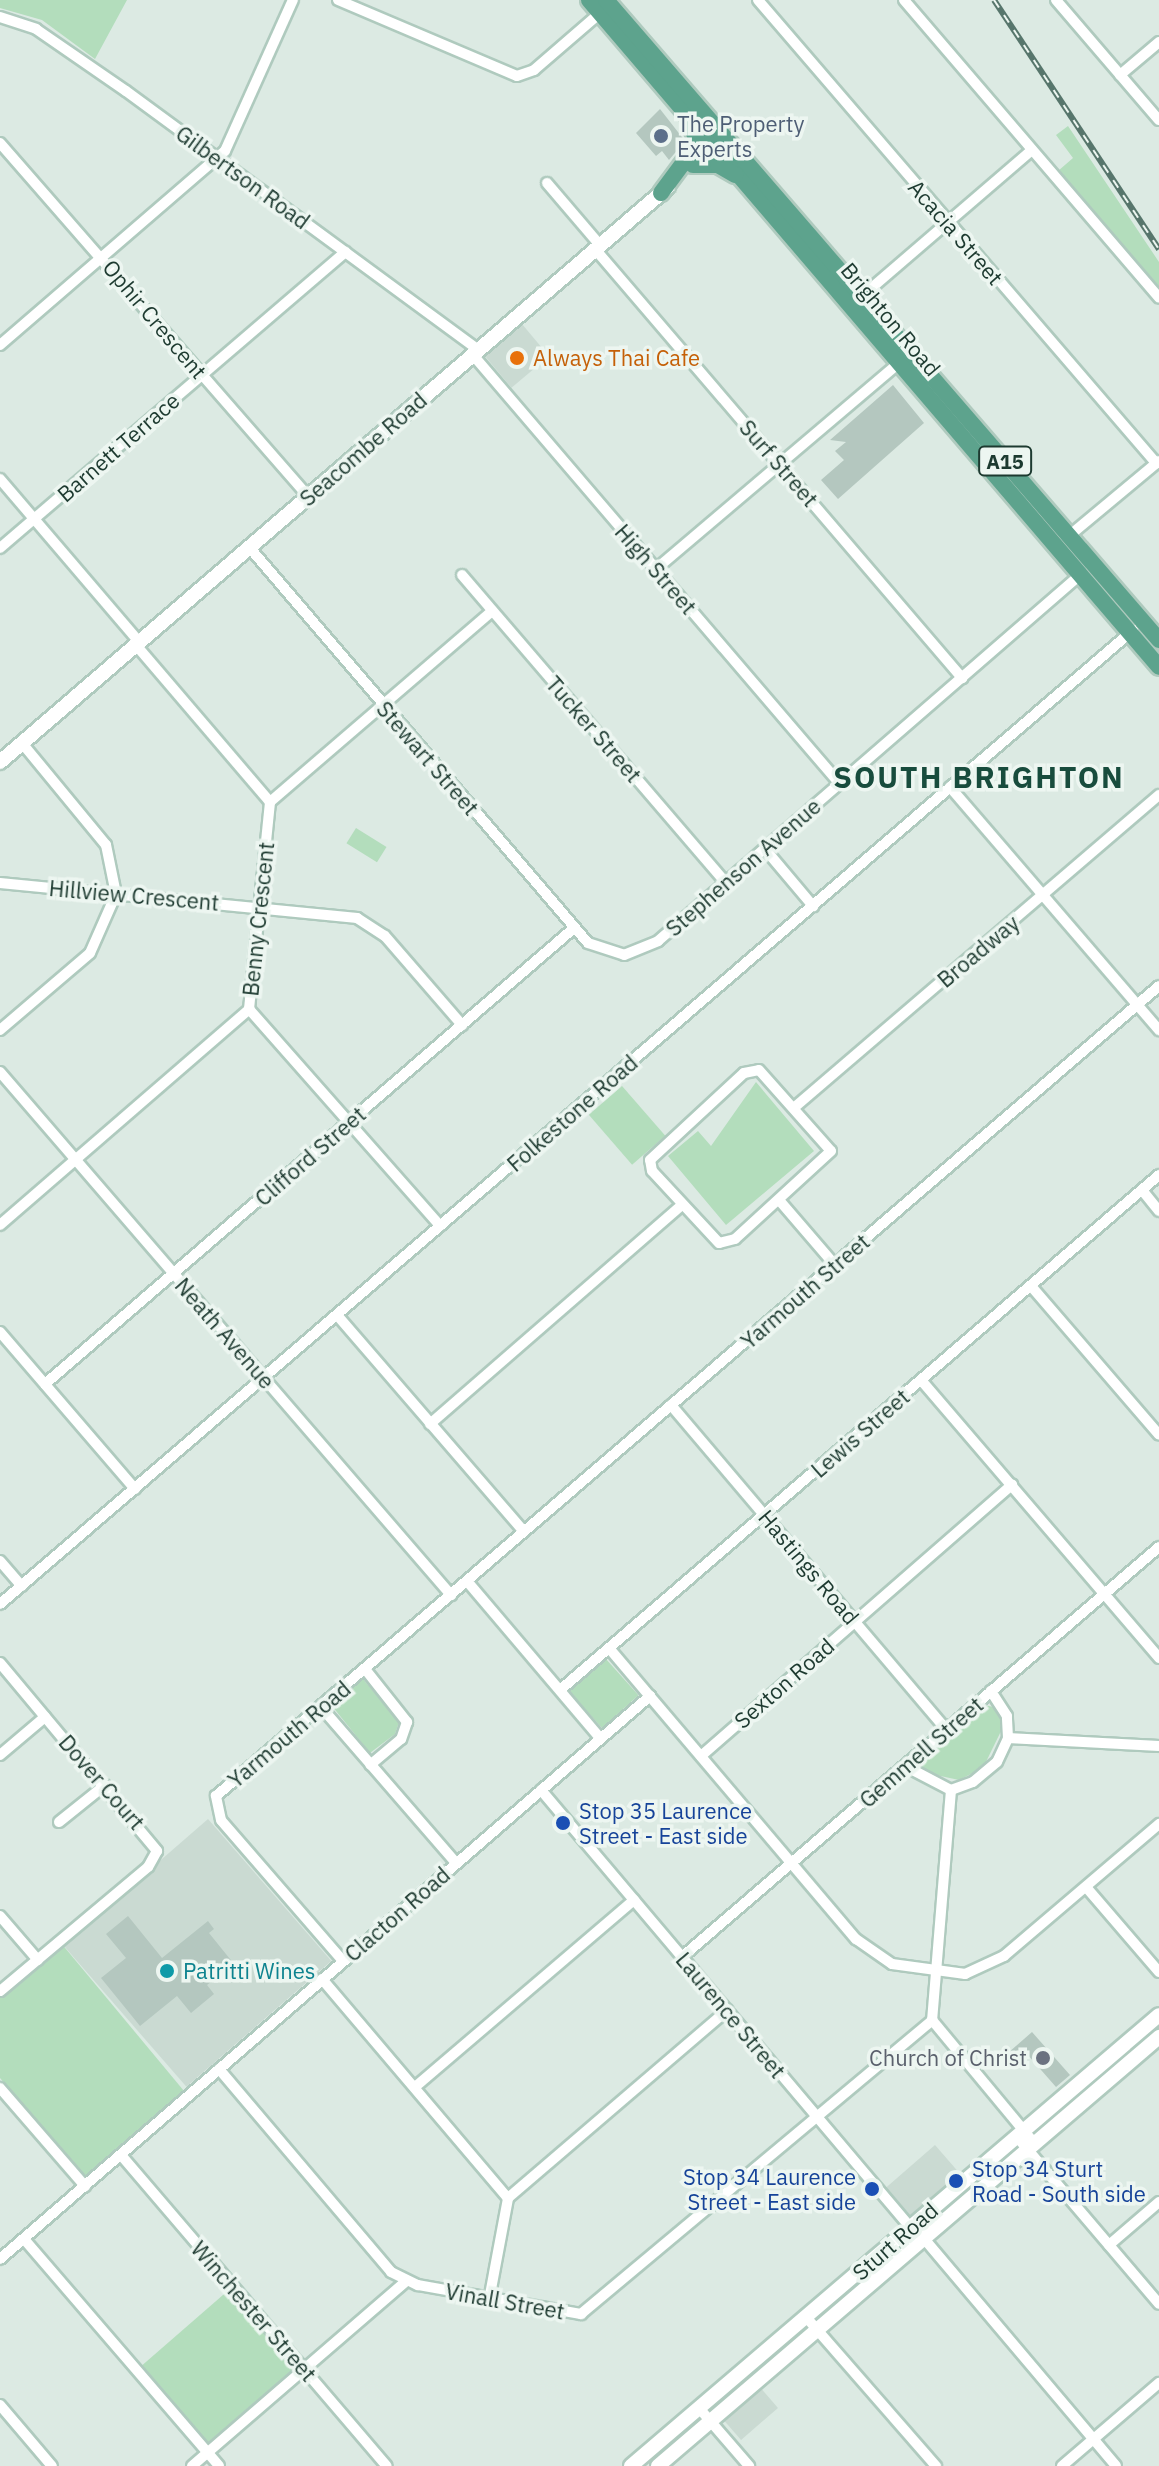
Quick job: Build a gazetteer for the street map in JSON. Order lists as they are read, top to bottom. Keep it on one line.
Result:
{"streets":{"main road":["Brighton Road","Seacombe Road","A15","Sturt Road"],"street":["Gilbertson Road","Acacia Street","Ophir Crescent","Barnett Terrace","Surf Street","High Street","Tucker Street","Stewart Street","Stephenson Avenue","Hillview Crescent","Benny Crescent","Broadway","Folkestone Road","Clifford Street","Yarmouth Street","Neath Avenue","Lewis Street","Hastings Road","Sexton Road","Yarmouth Road","Gemmell Street","Dover Court","Clacton Road","Laurence Street","Vinall Street","Winchester Street"]},"crossings":[["Gilbertson Road","Barnett Terrace"],["Gilbertson Road","Seacombe Road"],["Gilbertson Road","High Street"],["Ophir Crescent","Barnett Terrace"],["Ophir Crescent","Seacombe Road"],["Brighton Road","Seacombe Road"],["Brighton Road","Stephenson Avenue"],["Brighton Road","Folkestone Road"],["Seacombe Road","Surf Street"],["Seacombe Road","High Street"],["Seacombe Road","Stewart Street"],["Surf Street","Stephenson Avenue"],["High Street","Stephenson Avenue"],["Tucker Street","Stephenson Avenue"],["Stewart Street","Stephenson Avenue"],["Stewart Street","Clifford Street"],["Hillview Crescent","Benny Crescent"],["Hillview Crescent","Clifford Street"],["Benny Crescent","Neath Avenue"],["Folkestone Road","Neath Avenue"],["Clifford Street","Neath Avenue"],["Yarmouth Street","Neath Avenue"],["Yarmouth Street","Hastings Road"],["Yarmouth Street","Yarmouth Road"],["Neath Avenue","Yarmouth Road"],["Lewis Street","Hastings Road"],["Hastings Road","Sexton Road"],["Hastings Road","Gemmell Street"],["Yarmouth Road","Clacton Road"],["Gemmell Street","Laurence Street"],["Clacton Road","Laurence Street"],["Clacton Road","Winchester Street"],["Laurence Street","Sturt Road"],["Laurence Street","Vinall Street"]],"districts":["SOUTH BRIGHTON"],"places":["The Property Experts","Always Thai Cafe","Stop 35 Laurence Street - East side","Patritti Wines","Church of Christ","Stop 34 Sturt Road - South side","Stop 34 Laurence Street - East side"]}
